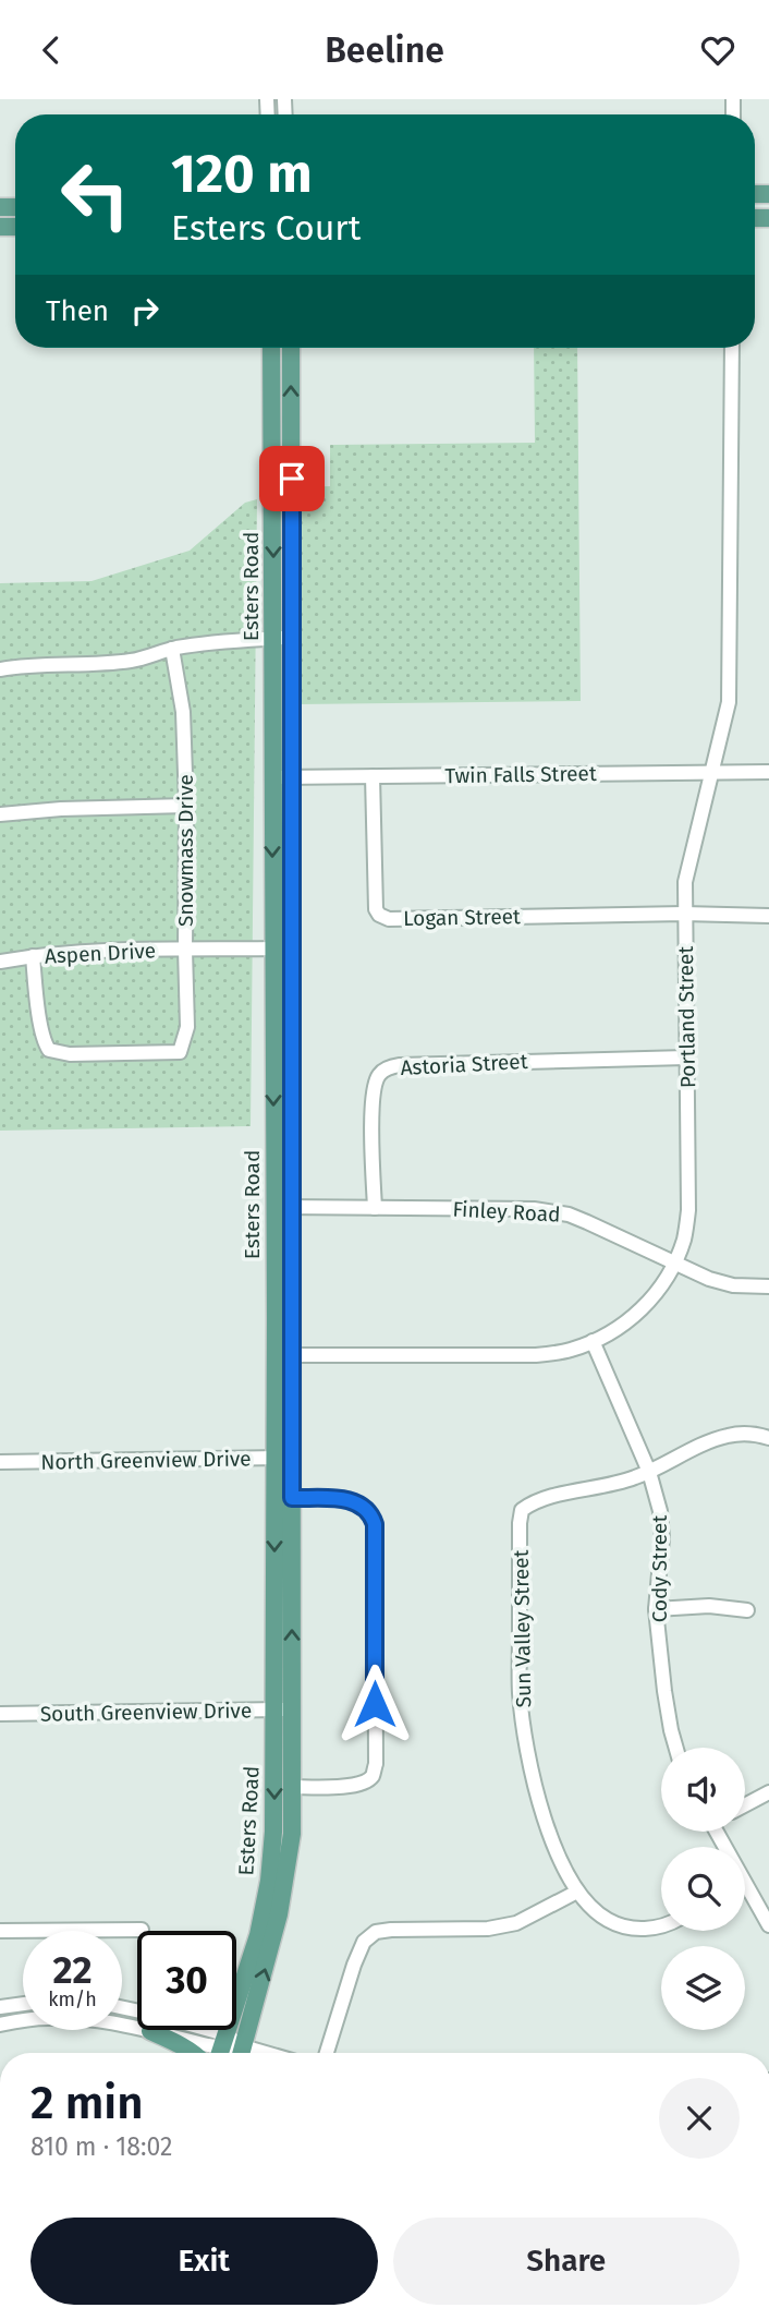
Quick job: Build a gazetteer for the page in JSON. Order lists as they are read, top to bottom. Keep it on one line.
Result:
{"streets":{"main road":["Esters Road"],"street":["Twin Falls Street","Snowmass Drive","Logan Street","Aspen Drive","Portland Street","Astoria Street","Finley Road","North Greenview Drive","Cody Street","Sun Valley Street","South Greenview Drive"]},"crossings":[["Esters Road","Twin Falls Street"],["Esters Road","Aspen Drive"],["Esters Road","Portland Street"],["Esters Road","Finley Road"],["Esters Road","North Greenview Drive"],["Esters Road","South Greenview Drive"],["Twin Falls Street","Logan Street"],["Twin Falls Street","Portland Street"],["Snowmass Drive","Aspen Drive"],["Logan Street","Portland Street"],["Portland Street","Astoria Street"],["Portland Street","Finley Road"],["Portland Street","Cody Street"],["Astoria Street","Finley Road"],["Cody Street","Sun Valley Street"]],"page":{"header":"Beeline","turn":["120 m","Esters Court"],"then":"Then","speed":"22 km/h","limit":"30","heading":["2 min","810 m · 18:02"],"buttons":["Exit","Share"]}}
